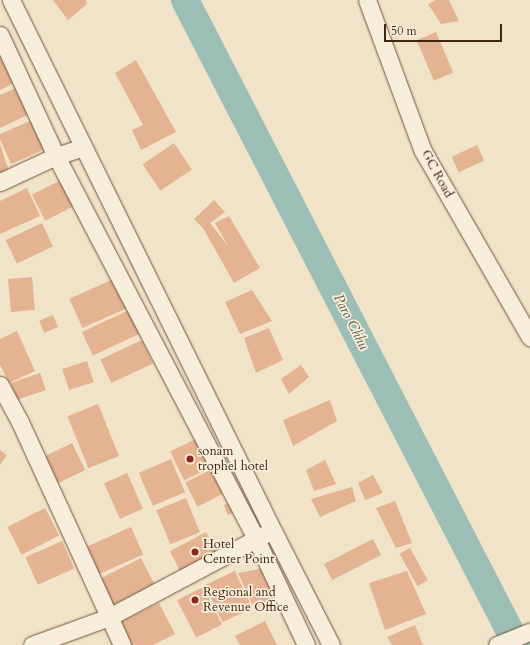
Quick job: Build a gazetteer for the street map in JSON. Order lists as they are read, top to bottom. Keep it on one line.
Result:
{"streets":{"street":["GC Road"]},"water":["Paro Chhu"],"places":["sonam trophel hotel","Hotel Center Point","Regional and Revenue Office"],"scale_bar":"50 m"}
